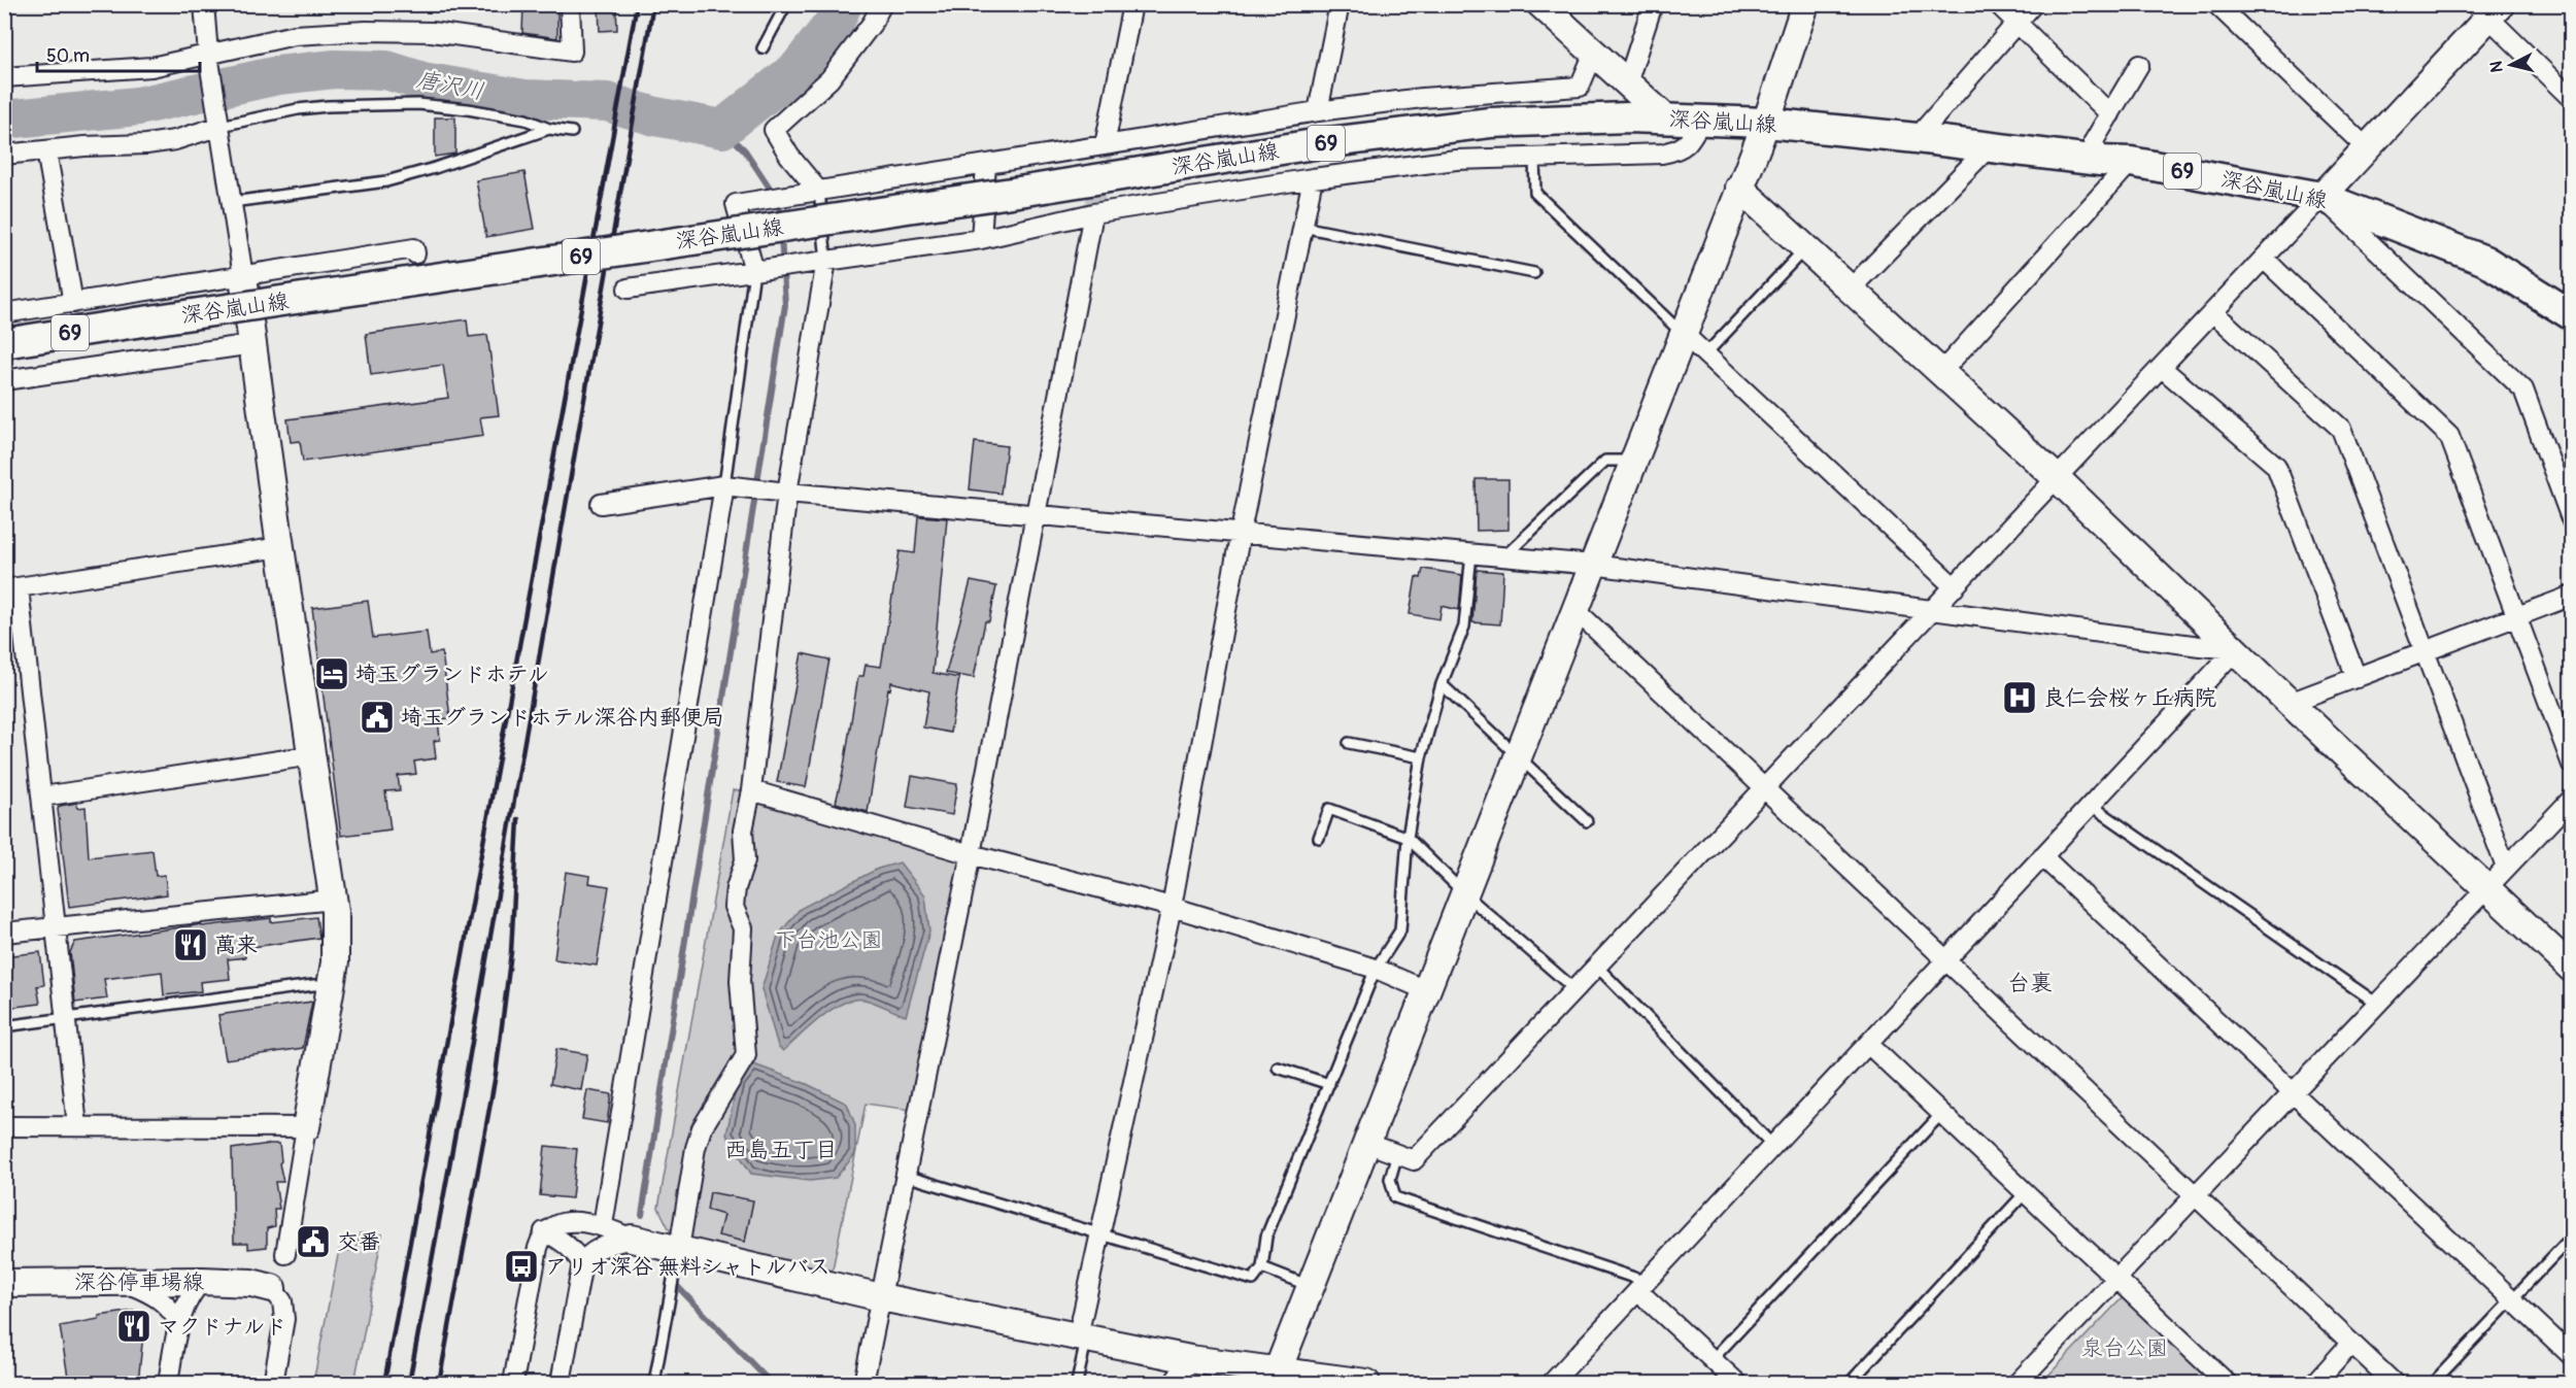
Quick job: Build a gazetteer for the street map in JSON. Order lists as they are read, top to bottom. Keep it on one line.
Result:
{"streets":{"main road":["深谷嵐山線","69"],"street":["深谷停車場線"]},"districts":["台裏","西島五丁目"],"water":["唐沢川"],"parks":["下台池公園","泉台公園"],"places":{"hotel":["埼玉グランドホテル"],"hospital":["良仁会桜ヶ丘病院"],"public building":["埼玉グランドホテル深谷内郵便局","交番"],"restaurant":["萬来","マクドナルド"],"bus stop":["アリオ深谷 無料シャトルバス"]},"scale_bar":"50 m","north":"left"}
